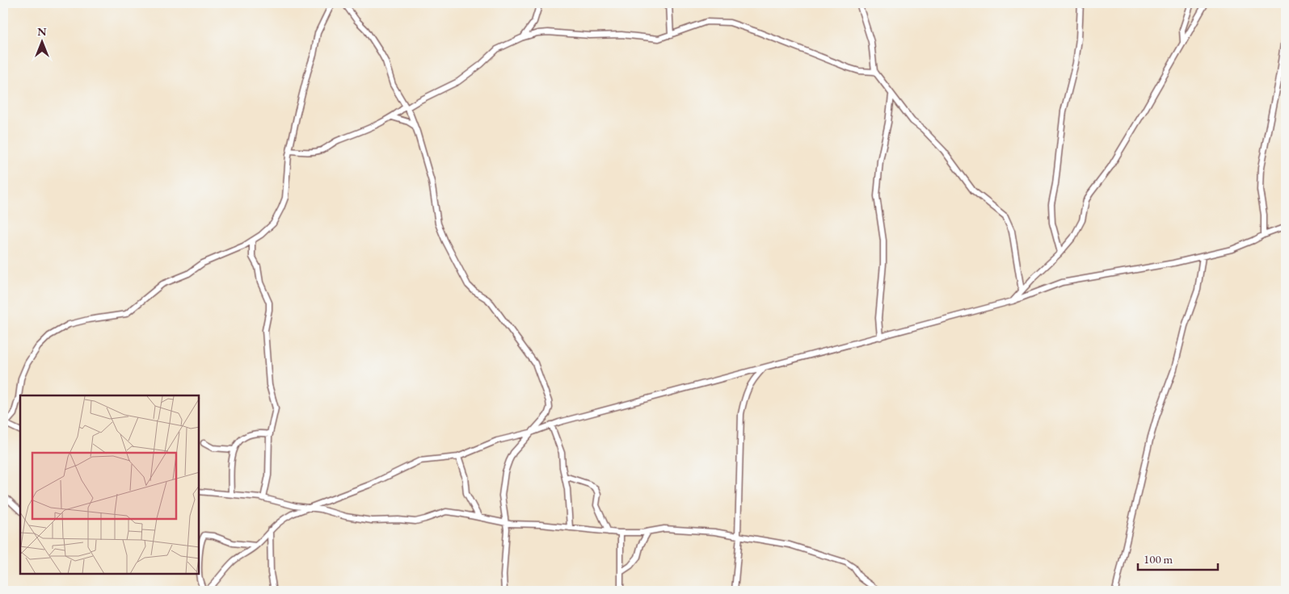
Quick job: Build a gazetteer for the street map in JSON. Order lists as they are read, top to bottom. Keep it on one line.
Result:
{"scale_bar":"100 m","north":"top"}
